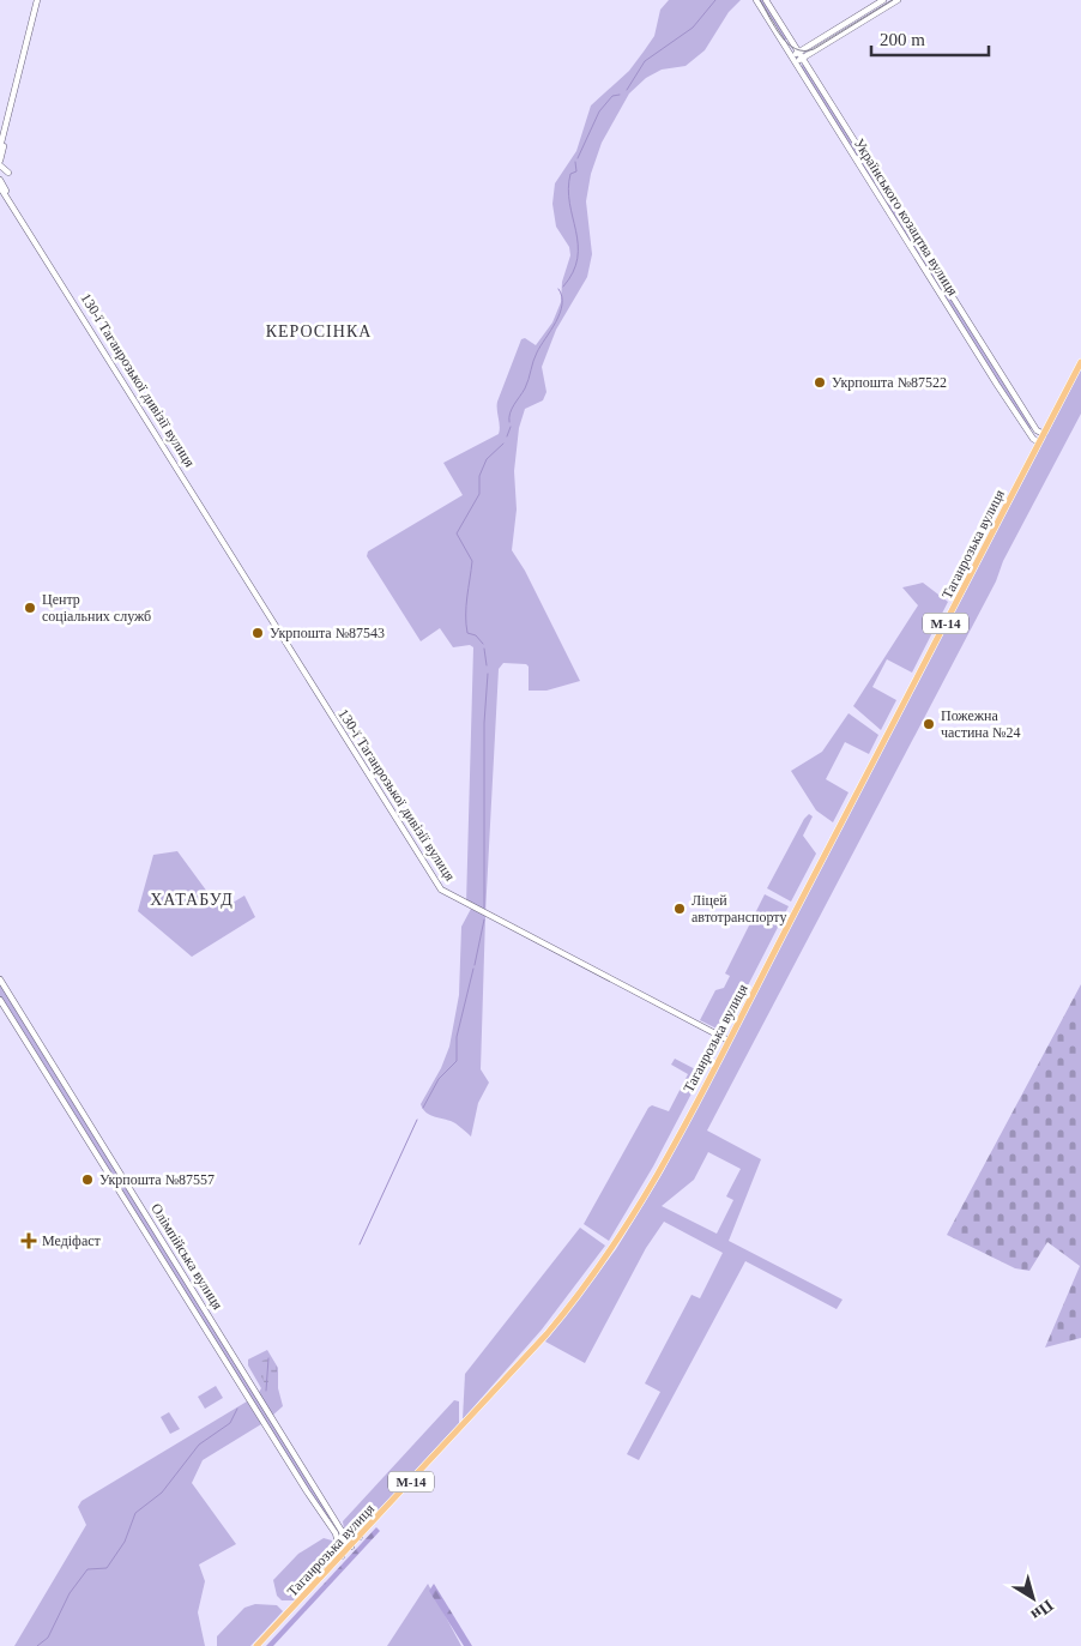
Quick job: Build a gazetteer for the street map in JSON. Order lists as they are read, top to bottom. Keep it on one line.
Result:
{"streets":{"highway":["Таганрозька вулиця","М-14"],"street":["Українського козацтва вулиця","130-ї Таганрозької дивізії вулиця","Олімпійська вулиця"]},"crossings":[["Українського козацтва вулиця","Таганрозька вулиця"],["130-ї Таганрозької дивізії вулиця","Таганрозька вулиця"],["Таганрозька вулиця","Олімпійська вулиця"]],"districts":["КЕРОСІНКА","ХАТАБУД"],"places":{"other":["Укрпошта №87522","Центр соціальних служб","Укрпошта №87543","Пожежна частина №24","Ліцей автотранспорту","Укрпошта №87557"],"health":["Медіфаст"]},"scale_bar":"200 m","north":"bottom right"}
